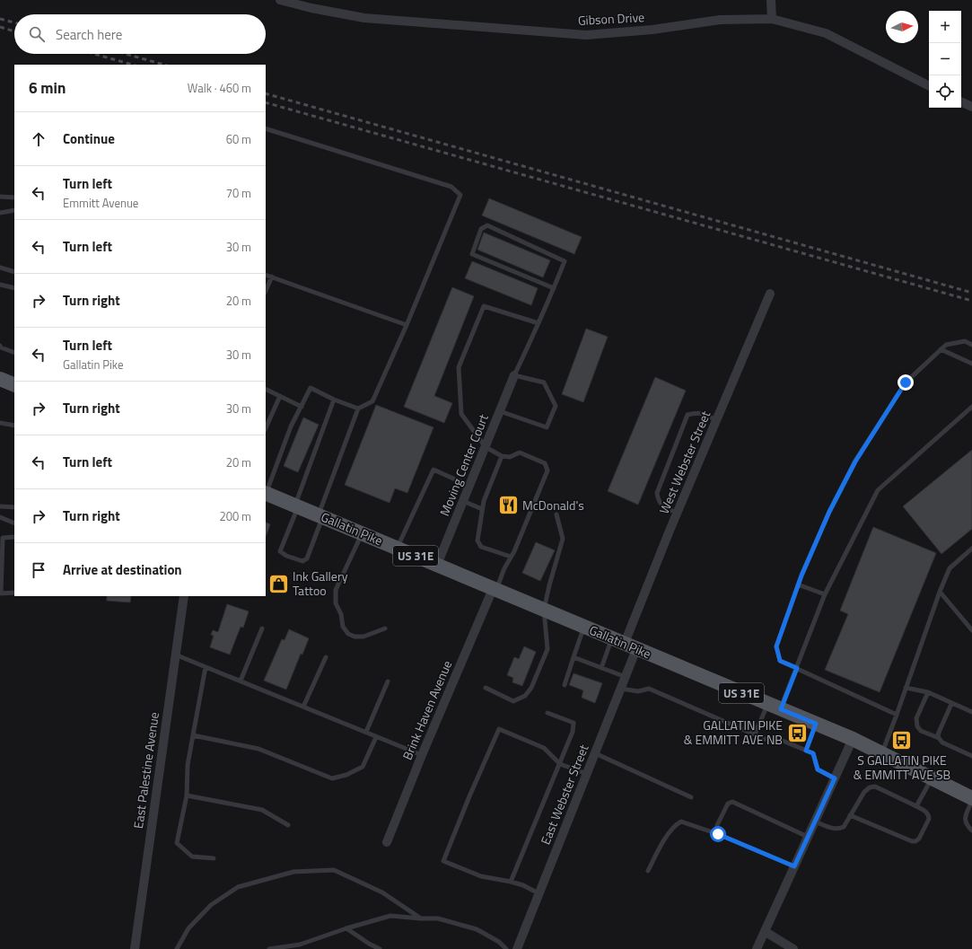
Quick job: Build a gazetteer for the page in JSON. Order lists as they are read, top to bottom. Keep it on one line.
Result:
{"streets":{"main road":["Gallatin Pike","US 31E"],"street":["Gibson Drive","West Webster Street","Moving Center Court","Brink Haven Avenue","East Palestine Avenue","East Webster Street"]},"crossings":[["West Webster Street","Gallatin Pike"],["West Webster Street","East Webster Street"],["Moving Center Court","Gallatin Pike"],["Gallatin Pike","Brink Haven Avenue"],["Gallatin Pike","East Webster Street"]],"places":{"restaurant":["McDonald's"],"shop":["Ink Gallery Tattoo"],"bus stop":["GALLATIN PIKE & EMMITT AVE NB","S GALLATIN PIKE & EMMITT AVE SB"]},"north":"right","page":{"map_buttons":["+","−"],"search":"Search here","heading":["6 min","Walk · 460 m"],"list":[["Continue","60 m"],["Turn left","Emmitt Avenue","70 m"],["Turn left","30 m"],["Turn right","20 m"],["Turn left","Gallatin Pike","30 m"],["Turn right","30 m"],["Turn left","20 m"],["Turn right","200 m"],"Arrive at destination"]}}
